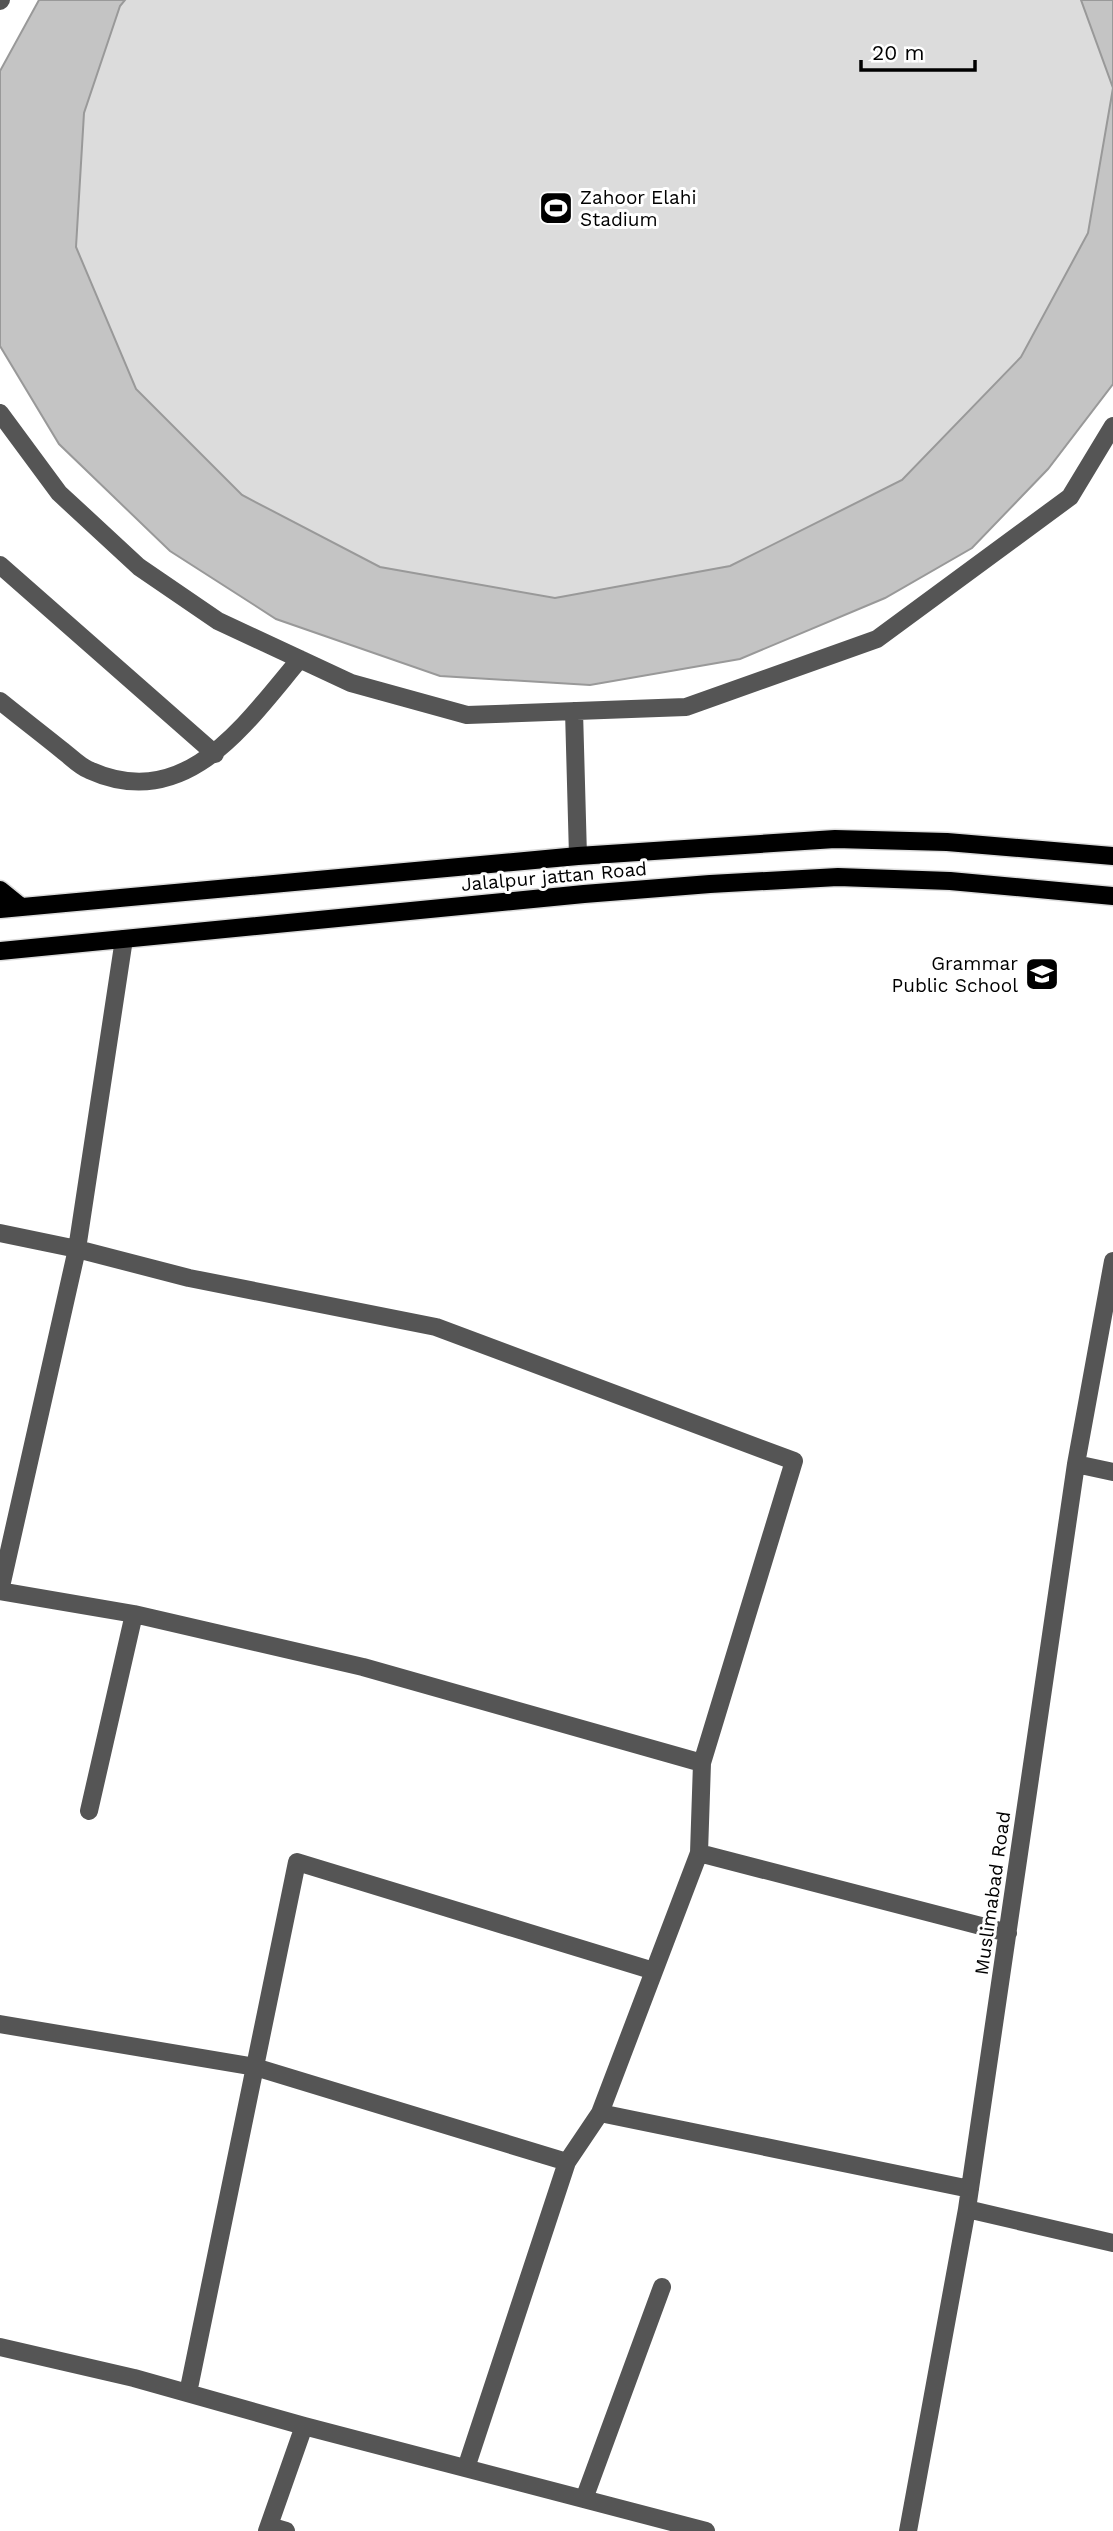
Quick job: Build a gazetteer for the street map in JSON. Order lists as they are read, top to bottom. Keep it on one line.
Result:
{"streets":{"main road":["Jalalpur jattan Road"],"street":["Muslimabad Road"]},"places":{"sports":["Zahoor Elahi Stadium"],"school or university":["Grammar Public School"]},"scale_bar":"20 m"}
